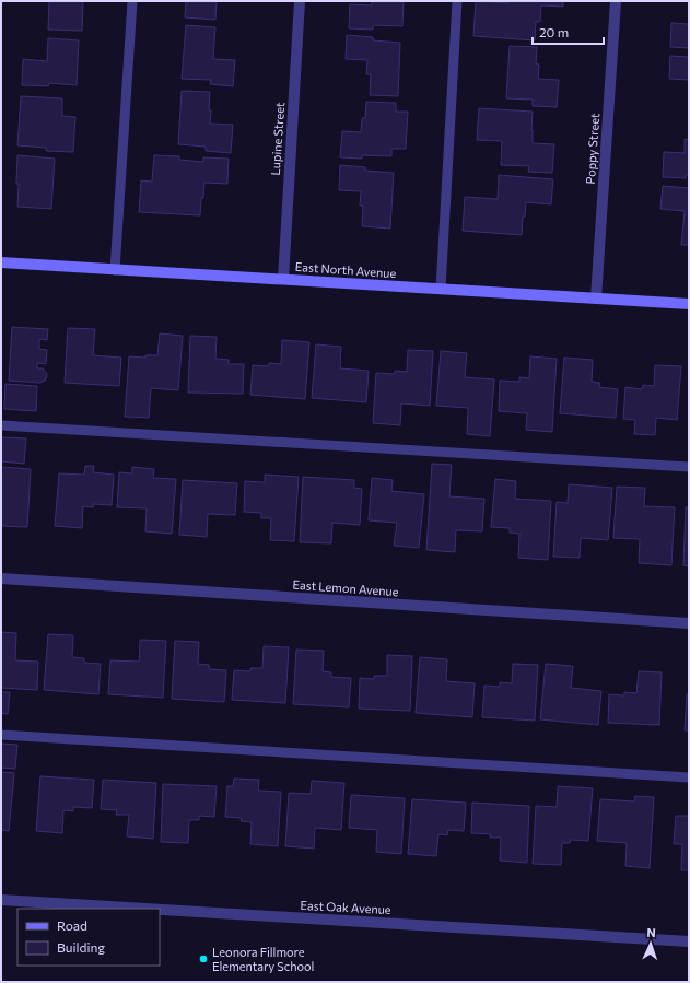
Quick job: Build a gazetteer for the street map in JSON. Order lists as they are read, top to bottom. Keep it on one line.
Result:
{"streets":{"street":["Lupine Street","Poppy Street","East North Avenue","East Lemon Avenue","East Oak Avenue"]},"crossings":[["Lupine Street","East North Avenue"],["Poppy Street","East North Avenue"]],"places":["Leonora Fillmore Elementary School"],"legend":["Road","Building"],"scale_bar":"20 m","north":"top"}
